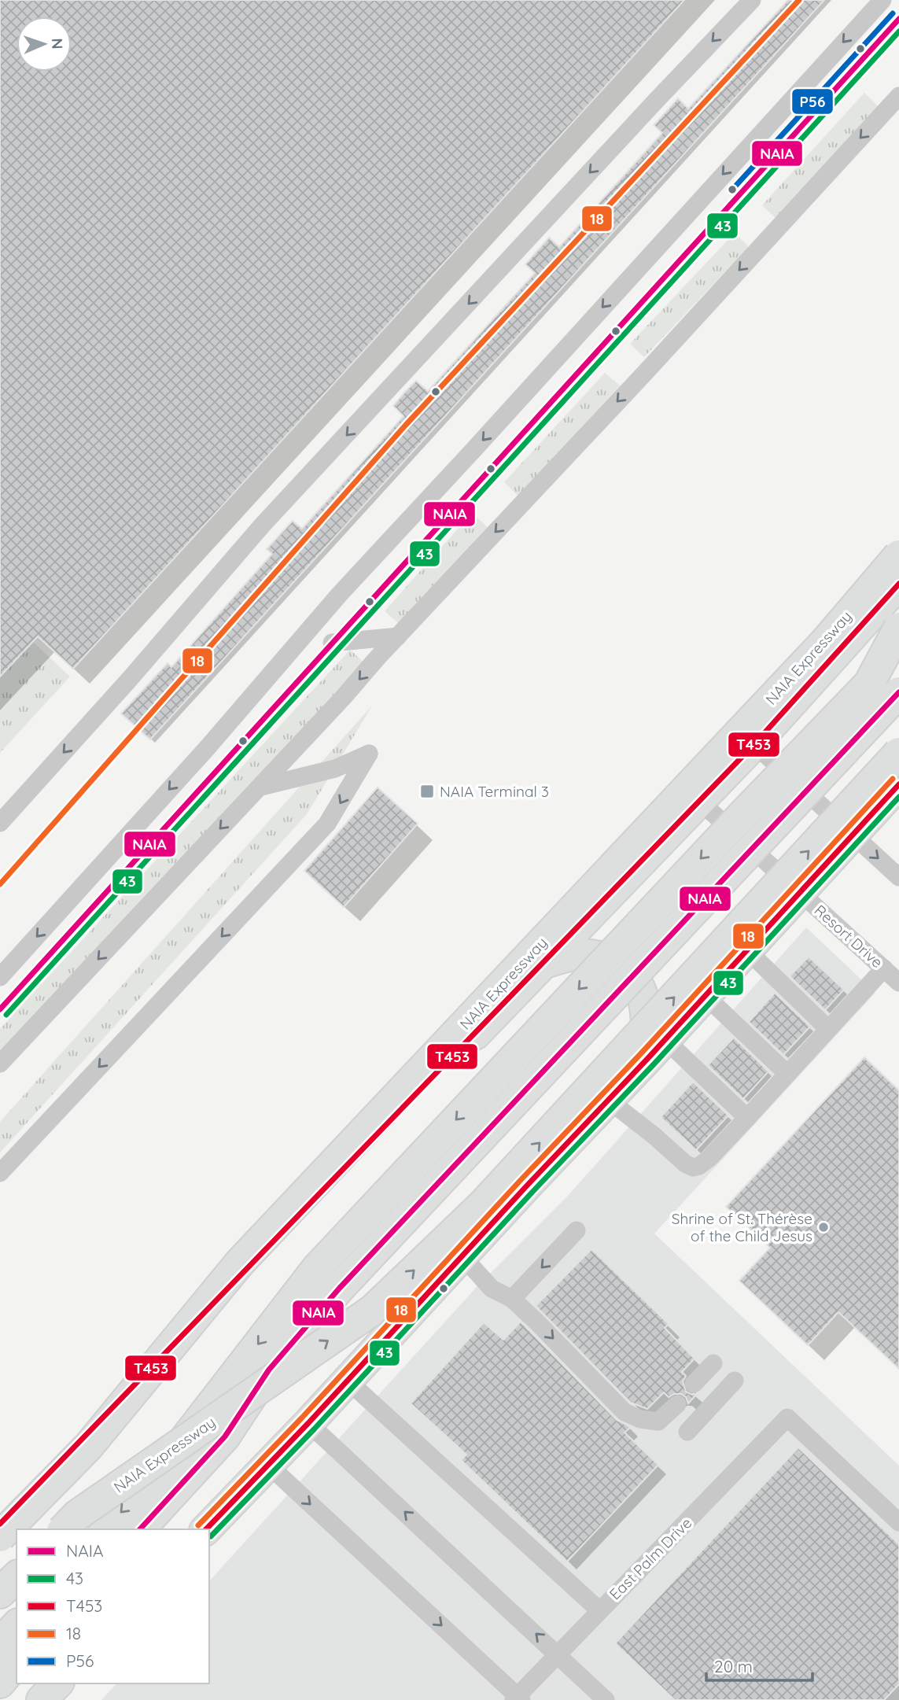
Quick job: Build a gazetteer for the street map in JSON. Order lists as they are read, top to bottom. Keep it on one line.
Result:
{"streets":{"main road":["NAIA Expressway"],"lane":["Resort Drive","East Palm Drive"]},"places":{"transit":["NAIA Terminal 3"],"other":["Shrine of St. Thérèse of the Child Jesus"]},"lines":["transit line 18","transit line P56","transit line NAIA","transit line 43","transit line T453"],"legend":["NAIA","43","T453","18","P56"],"scale_bar":"20 m","north":"right"}
